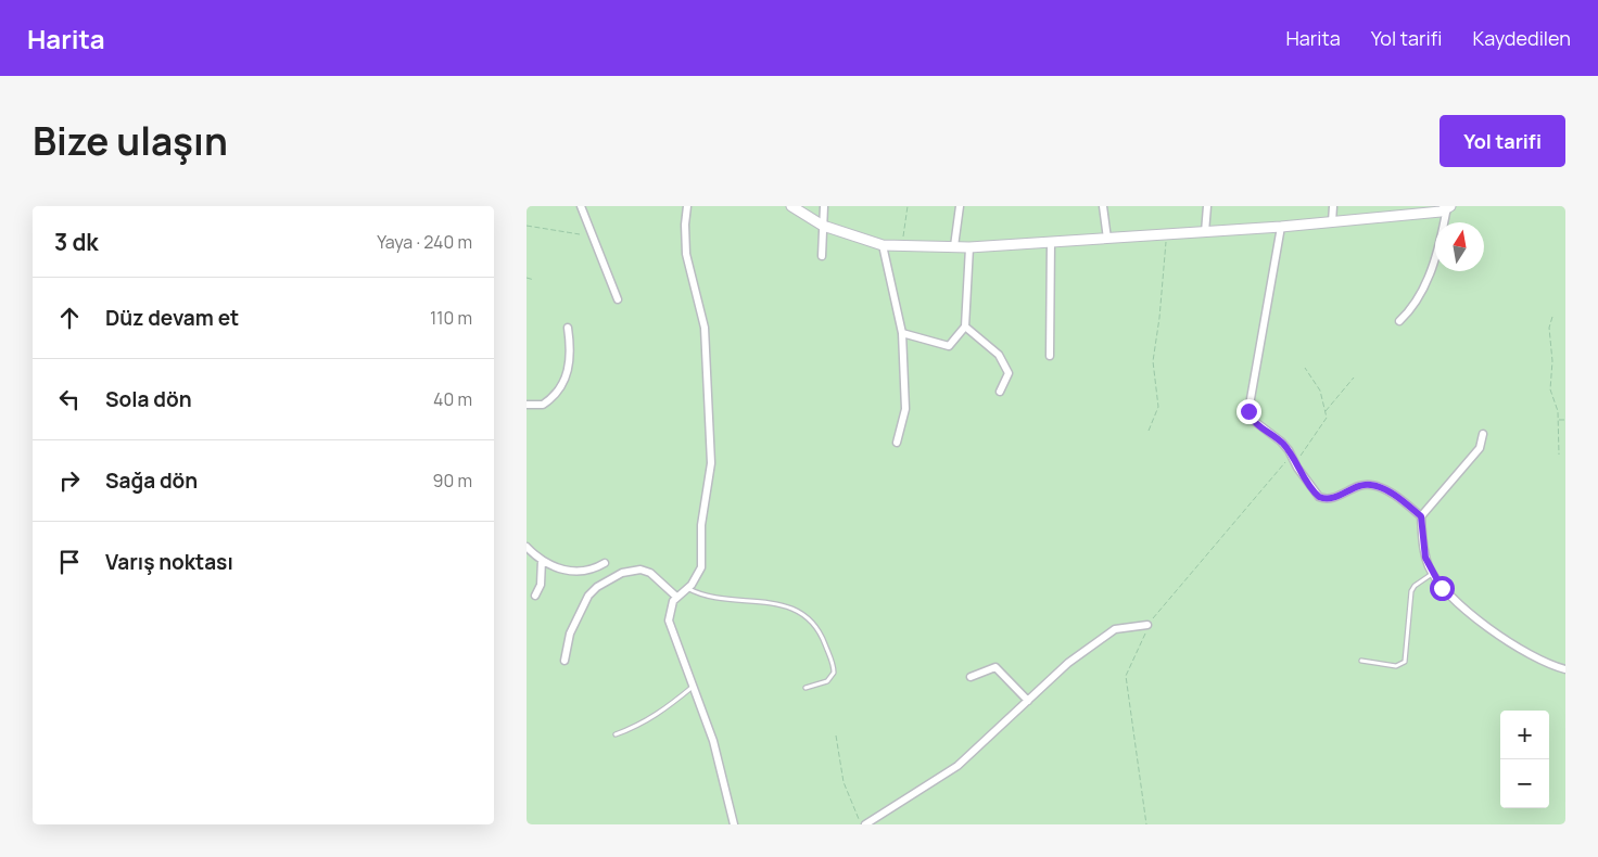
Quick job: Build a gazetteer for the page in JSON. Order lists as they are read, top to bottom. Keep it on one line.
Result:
{"north":"top","page":{"header":"Harita","nav":["Harita","Yol tarifi","Kaydedilen"],"title":"Bize ulaşın","buttons":"Yol tarifi","heading":["3 dk","Yaya · 240 m"],"list":[["Düz devam et","110 m"],["Sola dön","40 m"],["Sağa dön","90 m"],"Varış noktası"],"map_buttons":["+","−"]}}
